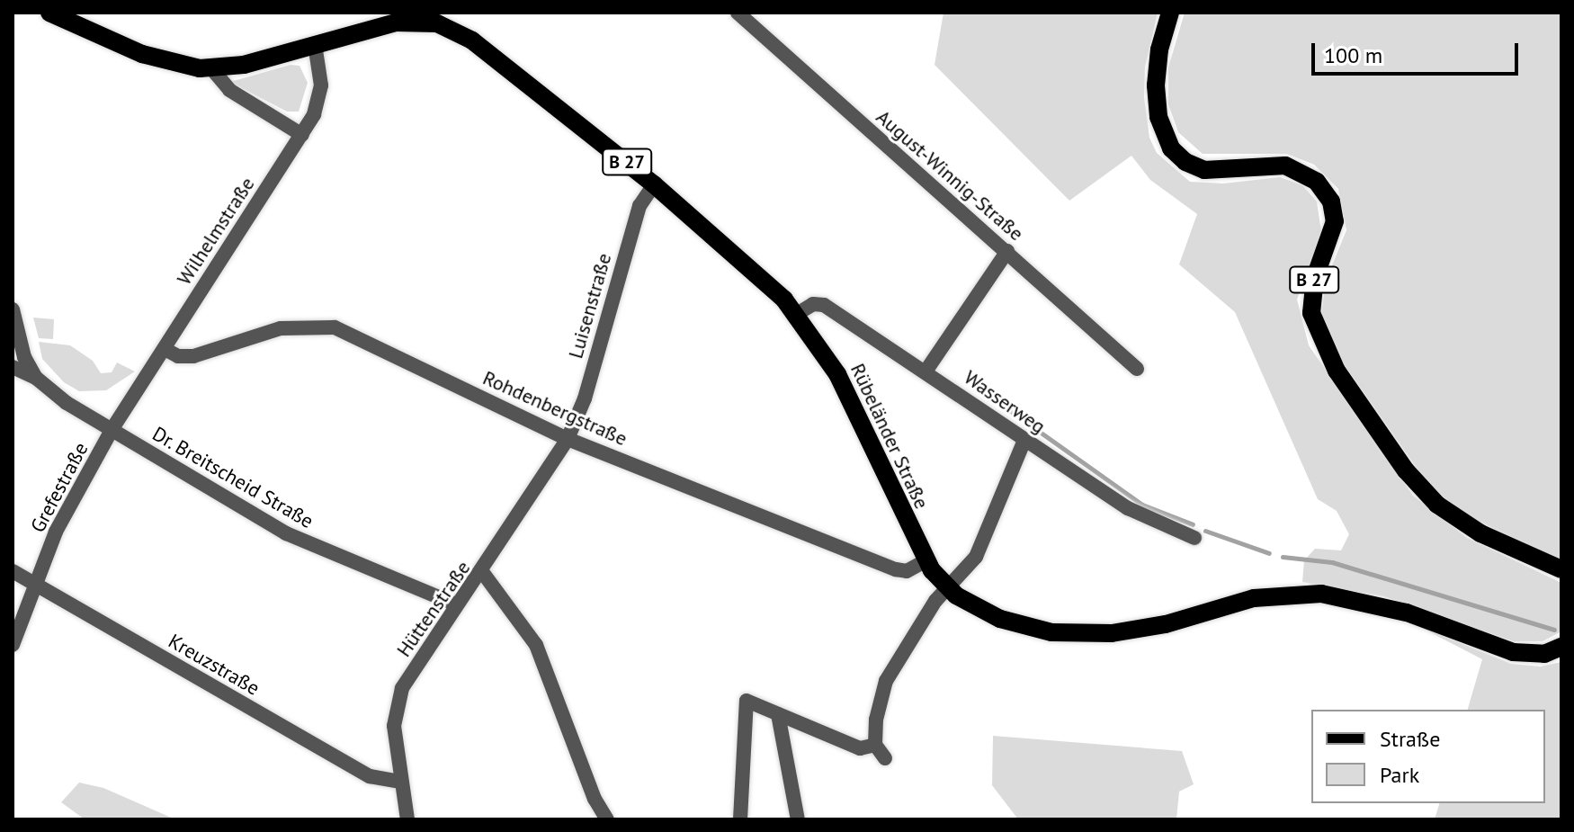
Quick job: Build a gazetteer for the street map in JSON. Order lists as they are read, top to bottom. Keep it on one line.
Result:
{"streets":{"main road":["B 27","Rübeländer Straße"],"street":["August-Winnig-Straße","Wilhelmstraße","Luisenstraße","Wasserweg","Rohdenbergstraße","Dr. Breitscheid Straße","Grefestraße","Hüttenstraße","Kreuzstraße"]},"crossings":[["B 27","Wilhelmstraße"],["B 27","Rübeländer Straße"],["Wilhelmstraße","Rohdenbergstraße"],["Wilhelmstraße","Dr. Breitscheid Straße"],["Wilhelmstraße","Grefestraße"],["Luisenstraße","Rohdenbergstraße"],["Luisenstraße","Rübeländer Straße"],["Luisenstraße","Hüttenstraße"],["Wasserweg","Rübeländer Straße"],["Rohdenbergstraße","Rübeländer Straße"],["Rohdenbergstraße","Hüttenstraße"],["Dr. Breitscheid Straße","Grefestraße"],["Dr. Breitscheid Straße","Hüttenstraße"],["Grefestraße","Kreuzstraße"],["Hüttenstraße","Kreuzstraße"]],"legend":["Straße","Park"],"scale_bar":"100 m"}
